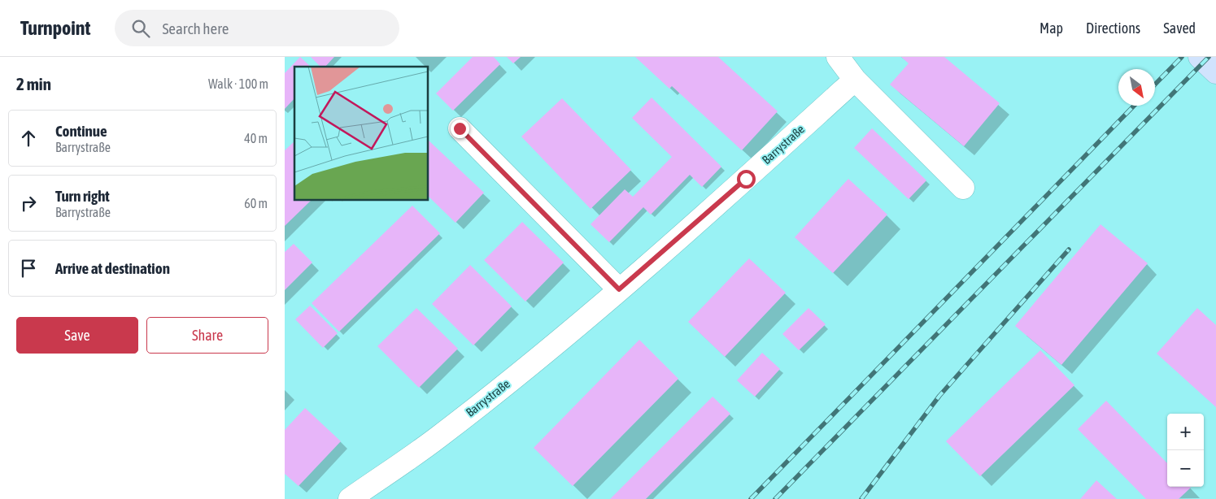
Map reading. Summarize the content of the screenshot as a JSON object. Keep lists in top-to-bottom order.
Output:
{
  "streets": {
    "street": ["Barrystraße"]
  },
  "north": "bottom right",
  "page": {
    "header": "Turnpoint",
    "search": "Search here",
    "nav": ["Map", "Directions", "Saved"],
    "heading": ["2 min", "Walk · 100 m"],
    "list": [
      ["Continue", "Barrystraße", "40 m"],
      ["Turn right", "Barrystraße", "60 m"],
      "Arrive at destination"
    ],
    "buttons": ["Save", "Share"],
    "map_buttons": ["+", "−"]
  }
}
